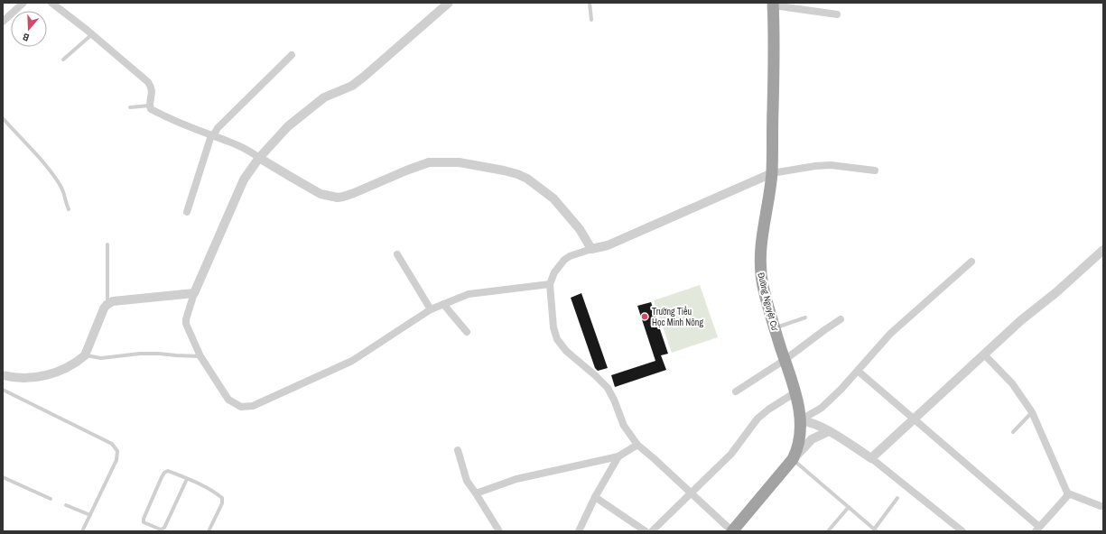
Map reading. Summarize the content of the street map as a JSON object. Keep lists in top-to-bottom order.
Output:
{
  "streets": {
    "highway": ["Đường Nguyệt Cư"]
  },
  "places": ["Trường Tiểu Học Minh Nông"],
  "north": "bottom"
}
